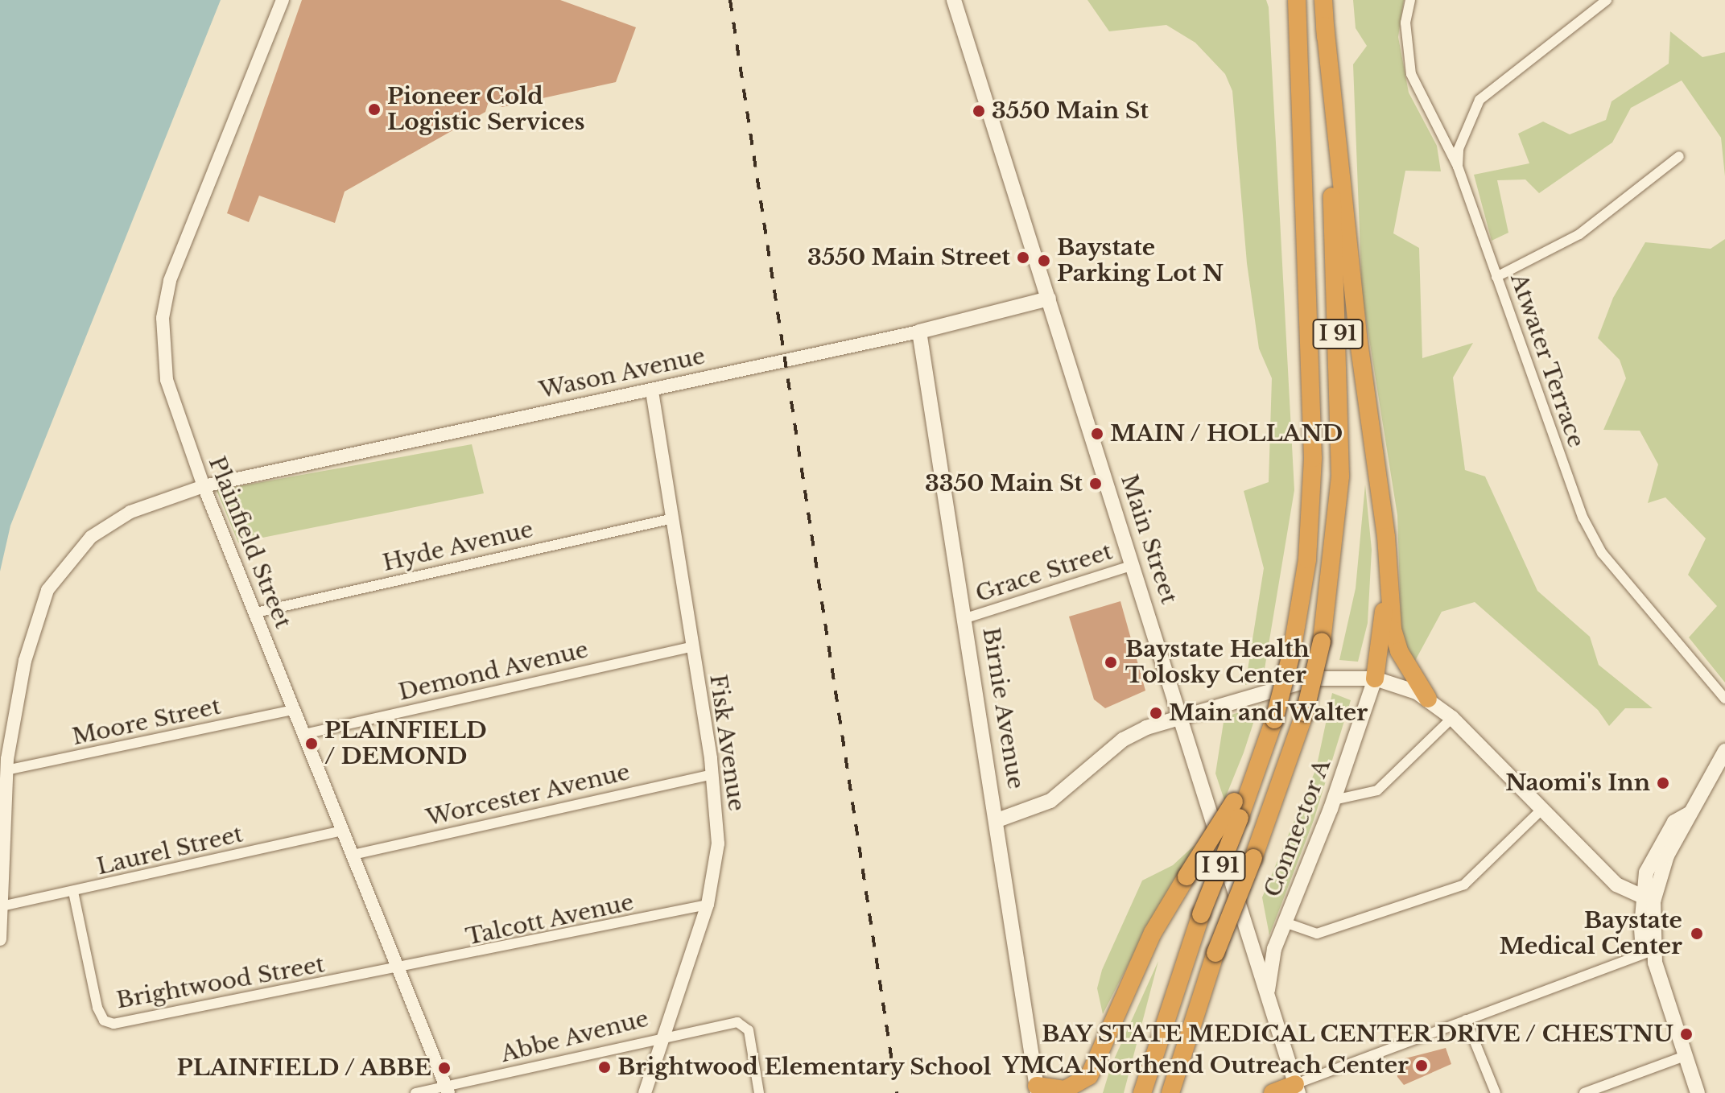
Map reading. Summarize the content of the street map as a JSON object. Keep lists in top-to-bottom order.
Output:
{
  "streets": {
    "highway": ["I 91"],
    "main road": [
      "Wason Avenue",
      "Main Street",
      "Birnie Avenue",
      "Connector A"
    ],
    "street": [
      "Atwater Terrace",
      "Plainfield Street",
      "Hyde Avenue",
      "Grace Street",
      "Demond Avenue",
      "Moore Street",
      "Fisk Avenue",
      "Worcester Avenue",
      "Laurel Street",
      "Talcott Avenue",
      "Brightwood Street",
      "Abbe Avenue"
    ]
  },
  "crossings": [
    ["Wason Avenue", "Main Street"],
    ["Wason Avenue", "Plainfield Street"],
    ["Wason Avenue", "Birnie Avenue"],
    ["Wason Avenue", "Moore Street"],
    ["Wason Avenue", "Fisk Avenue"],
    ["Wason Avenue", "Laurel Street"],
    ["Main Street", "Grace Street"],
    ["Main Street", "Connector A"],
    ["Plainfield Street", "Hyde Avenue"],
    ["Plainfield Street", "Demond Avenue"],
    ["Plainfield Street", "Moore Street"],
    ["Plainfield Street", "Worcester Avenue"],
    ["Plainfield Street", "Laurel Street"],
    ["Plainfield Street", "Talcott Avenue"],
    ["Plainfield Street", "Brightwood Street"],
    ["Plainfield Street", "Abbe Avenue"],
    ["Hyde Avenue", "Fisk Avenue"],
    ["Grace Street", "Birnie Avenue"],
    ["Demond Avenue", "Fisk Avenue"],
    ["Fisk Avenue", "Worcester Avenue"],
    ["Fisk Avenue", "Talcott Avenue"],
    ["Fisk Avenue", "Abbe Avenue"],
    ["Laurel Street", "Brightwood Street"],
    ["Talcott Avenue", "Brightwood Street"]
  ],
  "places": [
    "Pioneer Cold Logistic Services",
    "3550 Main St",
    "3550 Main Street",
    "Baystate Parking Lot N",
    "MAIN / HOLLAND",
    "3350 Main St",
    "Baystate Health Tolosky Center",
    "Main and Walter",
    "PLAINFIELD / DEMOND",
    "Naomi's Inn",
    "Baystate Medical Center",
    "BAY STATE MEDICAL CENTER DRIVE / CHESTNU",
    "YMCA Northend Outreach Center",
    "Brightwood Elementary School",
    "PLAINFIELD / ABBE"
  ]
}
